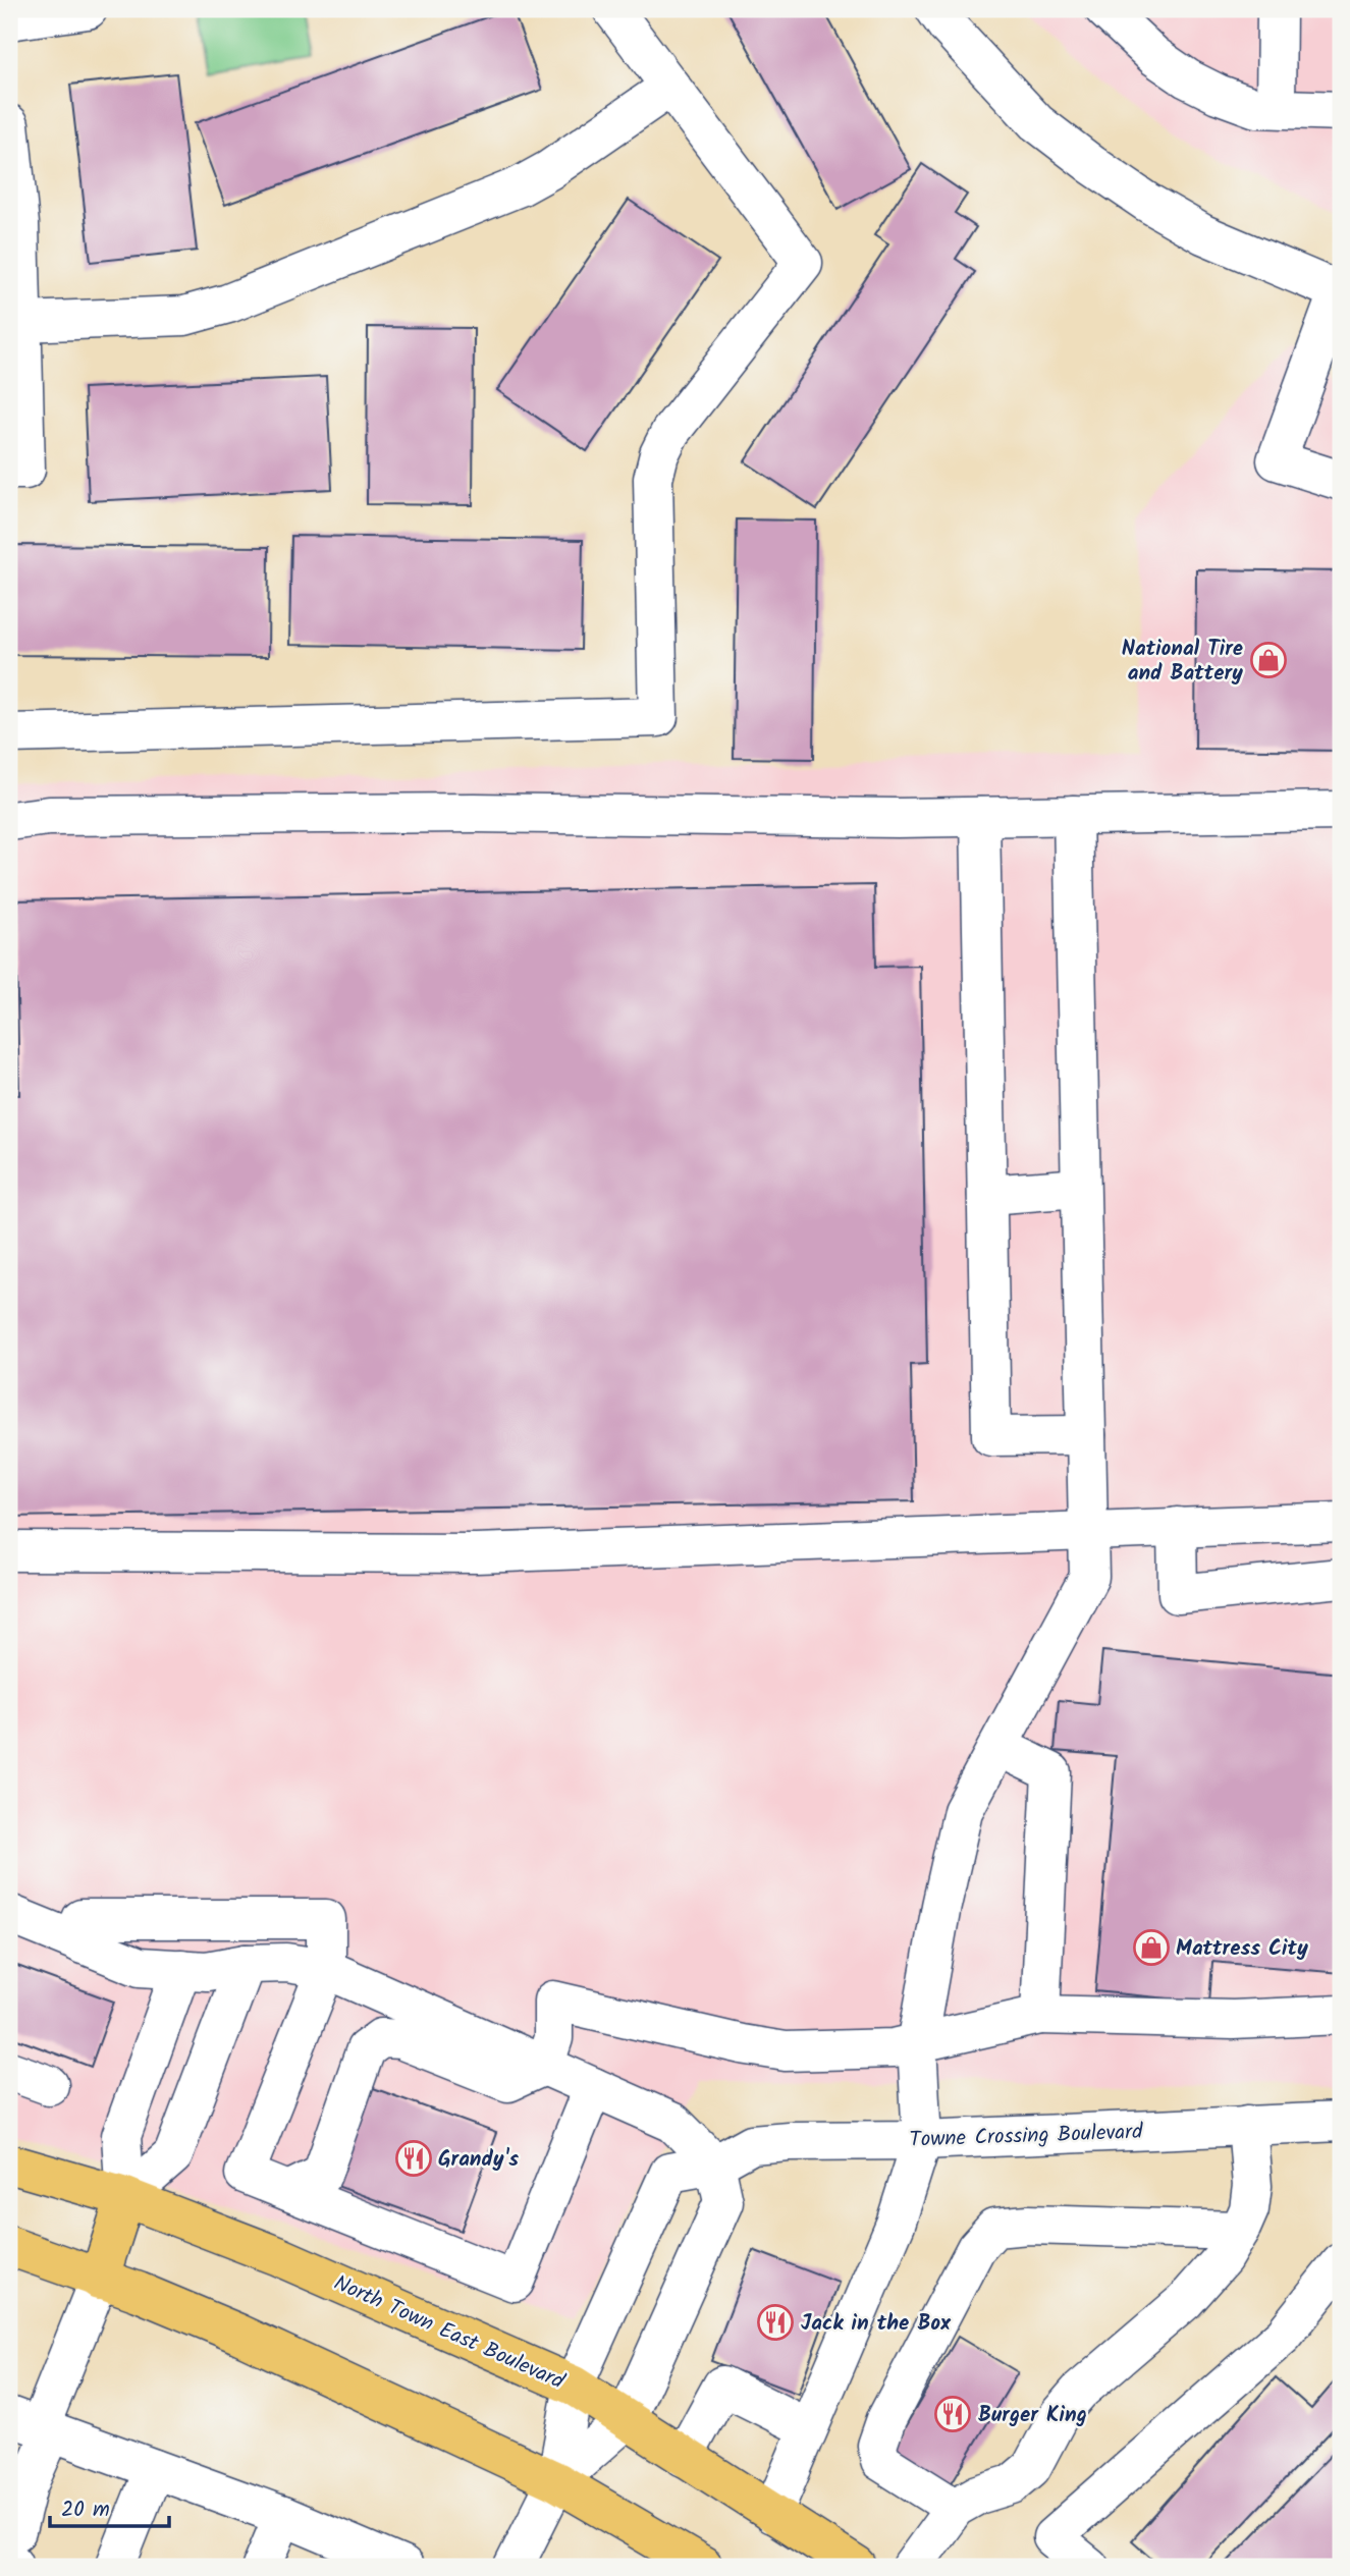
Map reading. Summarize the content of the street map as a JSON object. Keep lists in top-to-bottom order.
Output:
{
  "streets": {
    "main road": ["North Town East Boulevard"],
    "street": ["Towne Crossing Boulevard"]
  },
  "crossings": [
    ["Towne Crossing Boulevard", "North Town East Boulevard"]
  ],
  "places": {
    "shop": ["National Tire and Battery", "Mattress City"],
    "restaurant": ["Grandy's", "Jack in the Box", "Burger King"]
  },
  "scale_bar": "20 m"
}
